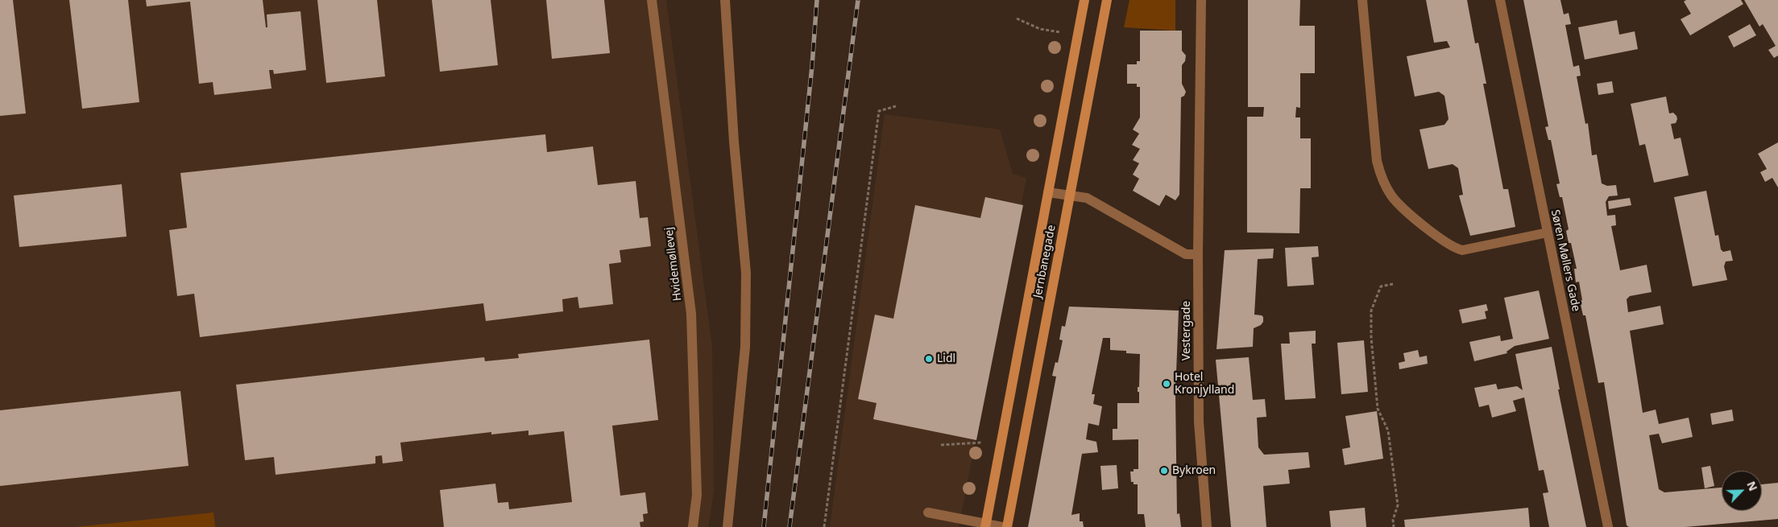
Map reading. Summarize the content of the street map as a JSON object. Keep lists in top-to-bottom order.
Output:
{
  "streets": {
    "main road": ["Jernbanegade"],
    "street": ["Søren Møllers Gade", "Hvidemøllevej", "Vestergade"]
  },
  "places": ["Lidl", "Hotel Kronjylland", "Bykroen"],
  "north": "top right"
}
